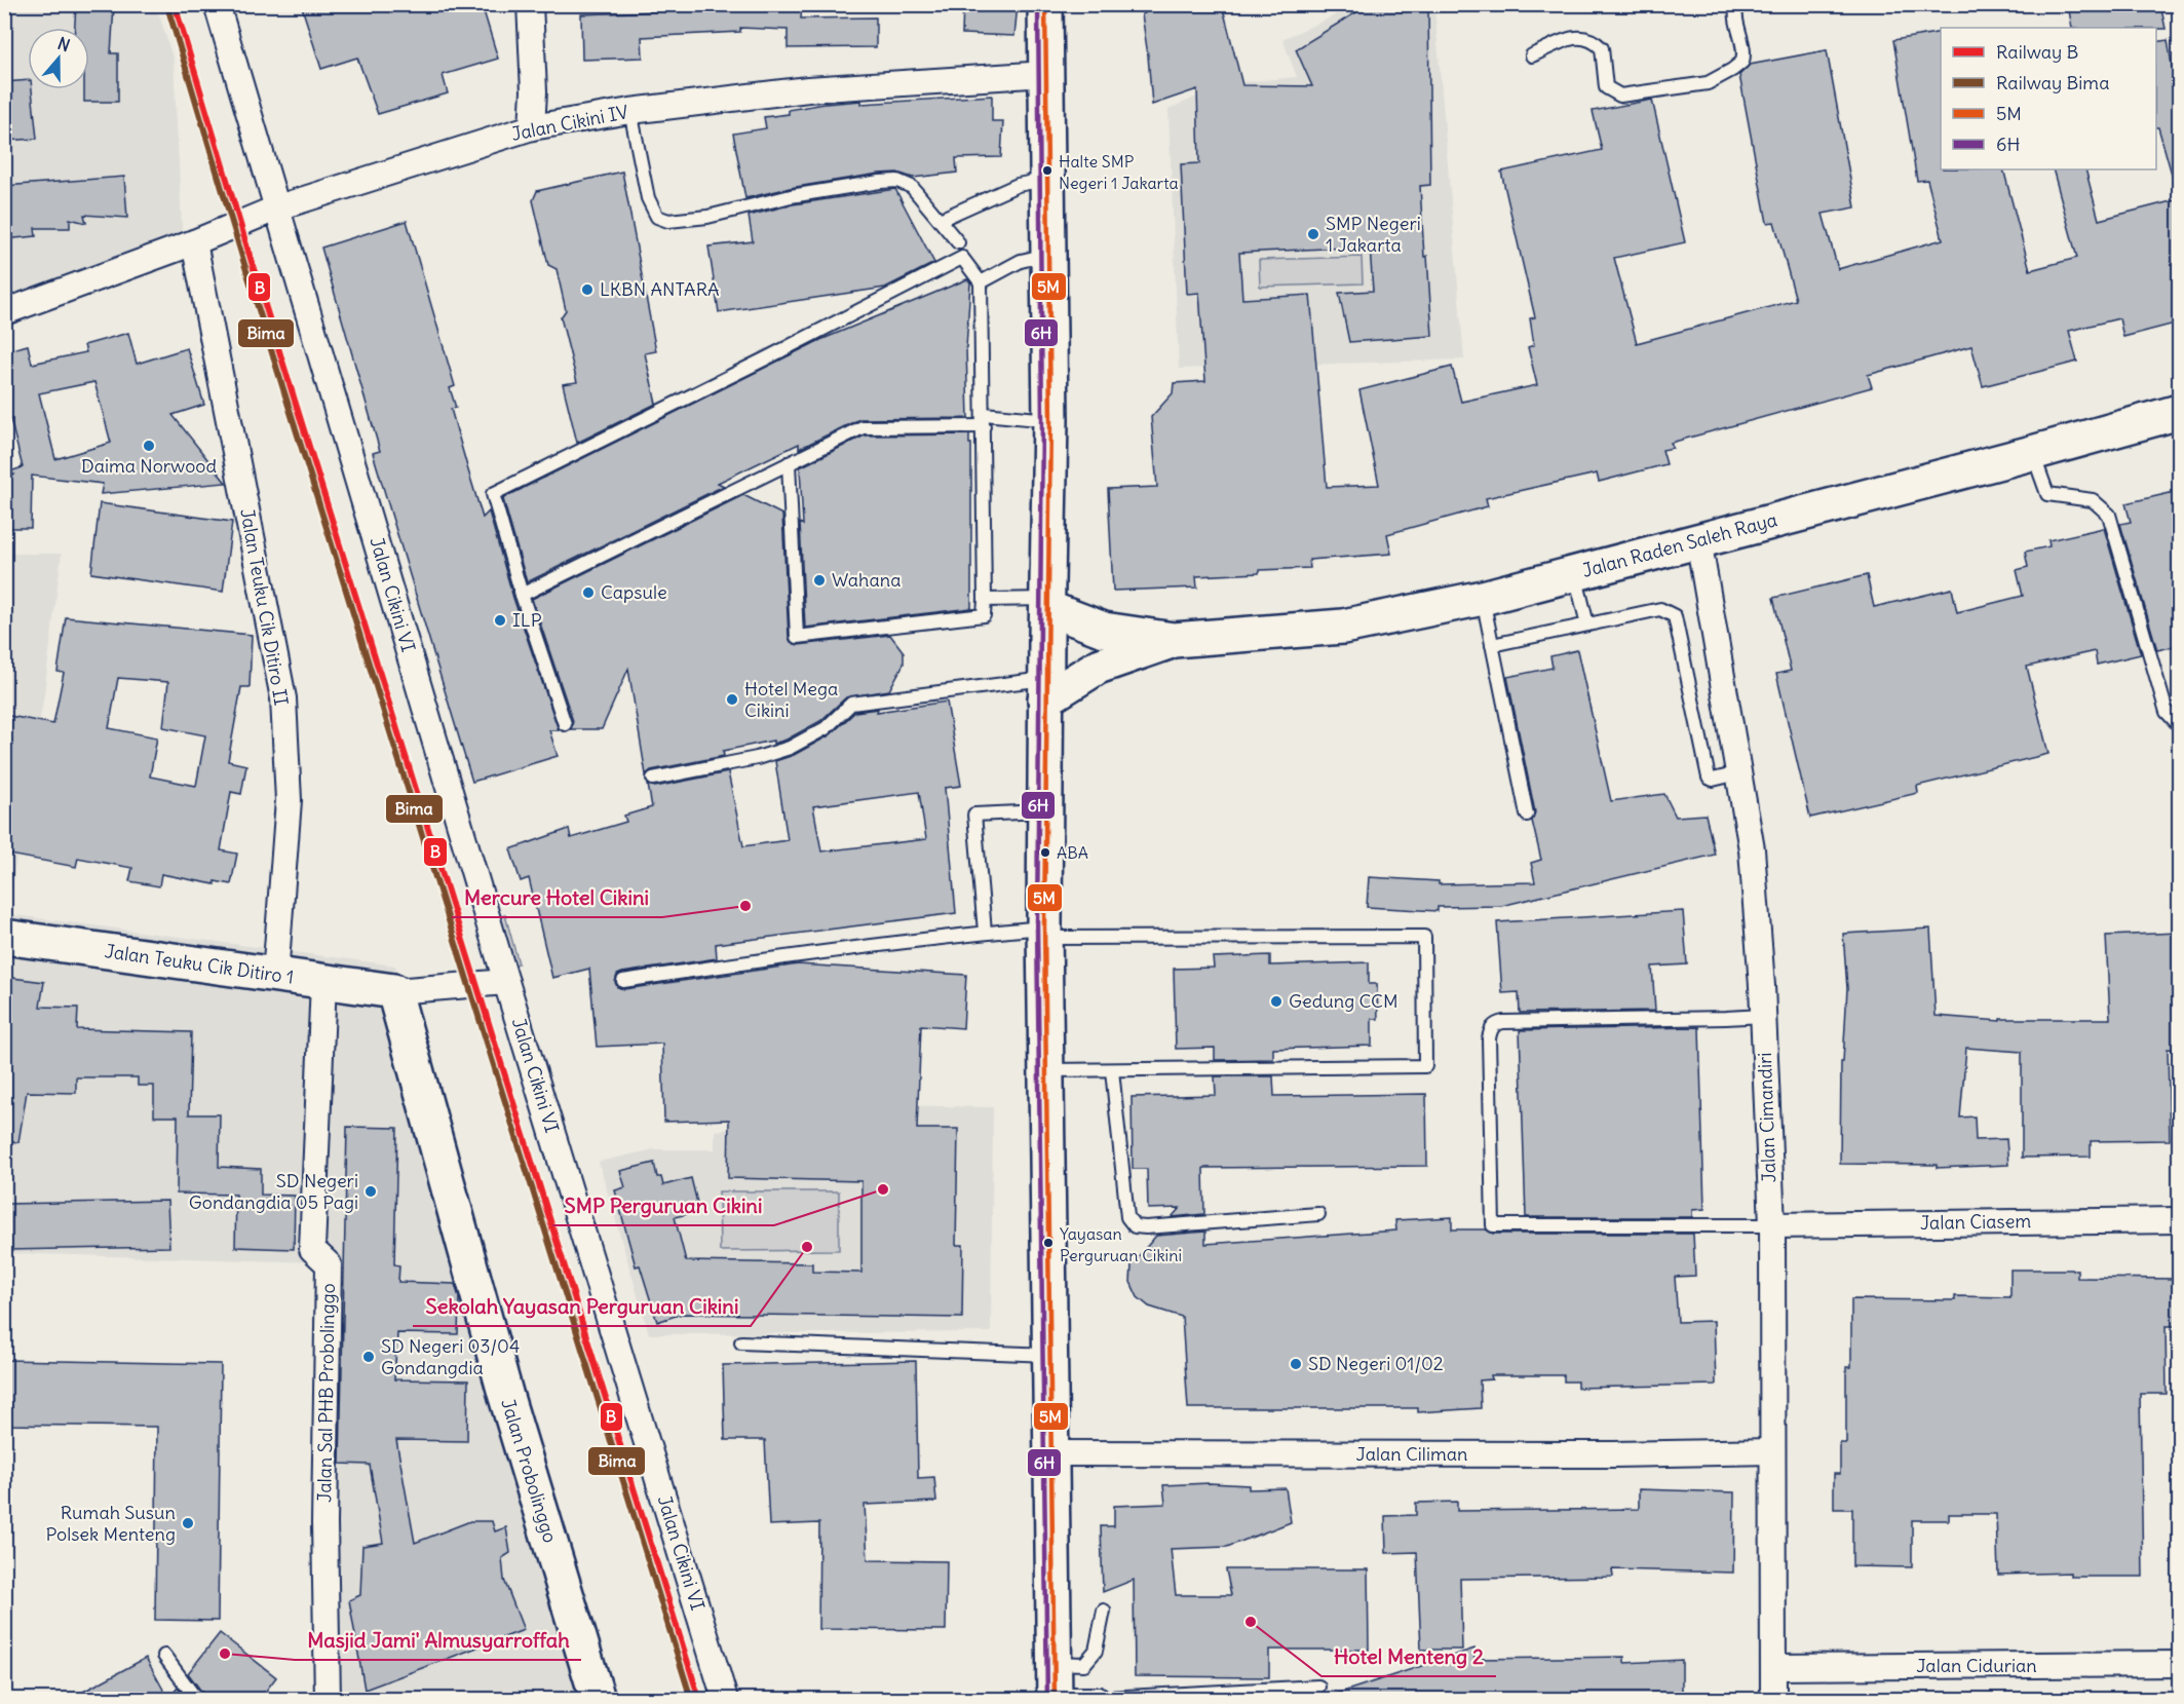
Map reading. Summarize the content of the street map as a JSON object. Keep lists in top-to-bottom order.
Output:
{
  "streets": {
    "main road": ["Jalan Raden Saleh Raya", "Jalan Teuku Cik Ditiro 1", "Jalan Probolinggo"],
    "street": [
      "Jalan Cikini IV",
      "Jalan Cikini VI",
      "Jalan Teuku Cik Ditiro II",
      "Jalan Cimandiri",
      "Jalan Ciasem",
      "Jalan Sal PHB Probolinggo",
      "Jalan Ciliman",
      "Jalan Cidurian"
    ]
  },
  "crossings": [
    ["Jalan Cikini IV", "Jalan Cikini VI"],
    ["Jalan Raden Saleh Raya", "Jalan Cimandiri"],
    ["Jalan Teuku Cik Ditiro II", "Jalan Teuku Cik Ditiro 1"],
    ["Jalan Teuku Cik Ditiro 1", "Jalan Sal PHB Probolinggo"],
    ["Jalan Teuku Cik Ditiro 1", "Jalan Probolinggo"],
    ["Jalan Cimandiri", "Jalan Ciasem"],
    ["Jalan Cimandiri", "Jalan Ciliman"],
    ["Jalan Cimandiri", "Jalan Cidurian"]
  ],
  "places": [
    "Halte SMP Negeri 1 Jakarta",
    "SMP Negeri 1 Jakarta",
    "LKBN ANTARA",
    "Daima Norwood",
    "Wahana",
    "Capsule",
    "ILP",
    "Hotel Mega Cikini",
    "ABA",
    "Mercure Hotel Cikini",
    "Gedung CCM",
    "SMP Perguruan Cikini",
    "SD Negeri Gondangdia 05 Pagi",
    "Yayasan Perguruan Cikini",
    "Sekolah Yayasan Perguruan Cikini",
    "SD Negeri 03/04 Gondangdia",
    "SD Negeri 01/02",
    "Rumah Susun Polsek Menteng",
    "Hotel Menteng 2",
    "Masjid Jami' Almusyarroffah"
  ],
  "lines": [
    "rail line B",
    "transit line 5M",
    "transit line 6H",
    "rail line Bima"
  ],
  "legend": [
    "Railway B",
    "Railway Bima",
    "5M",
    "6H"
  ],
  "north": "top"
}
